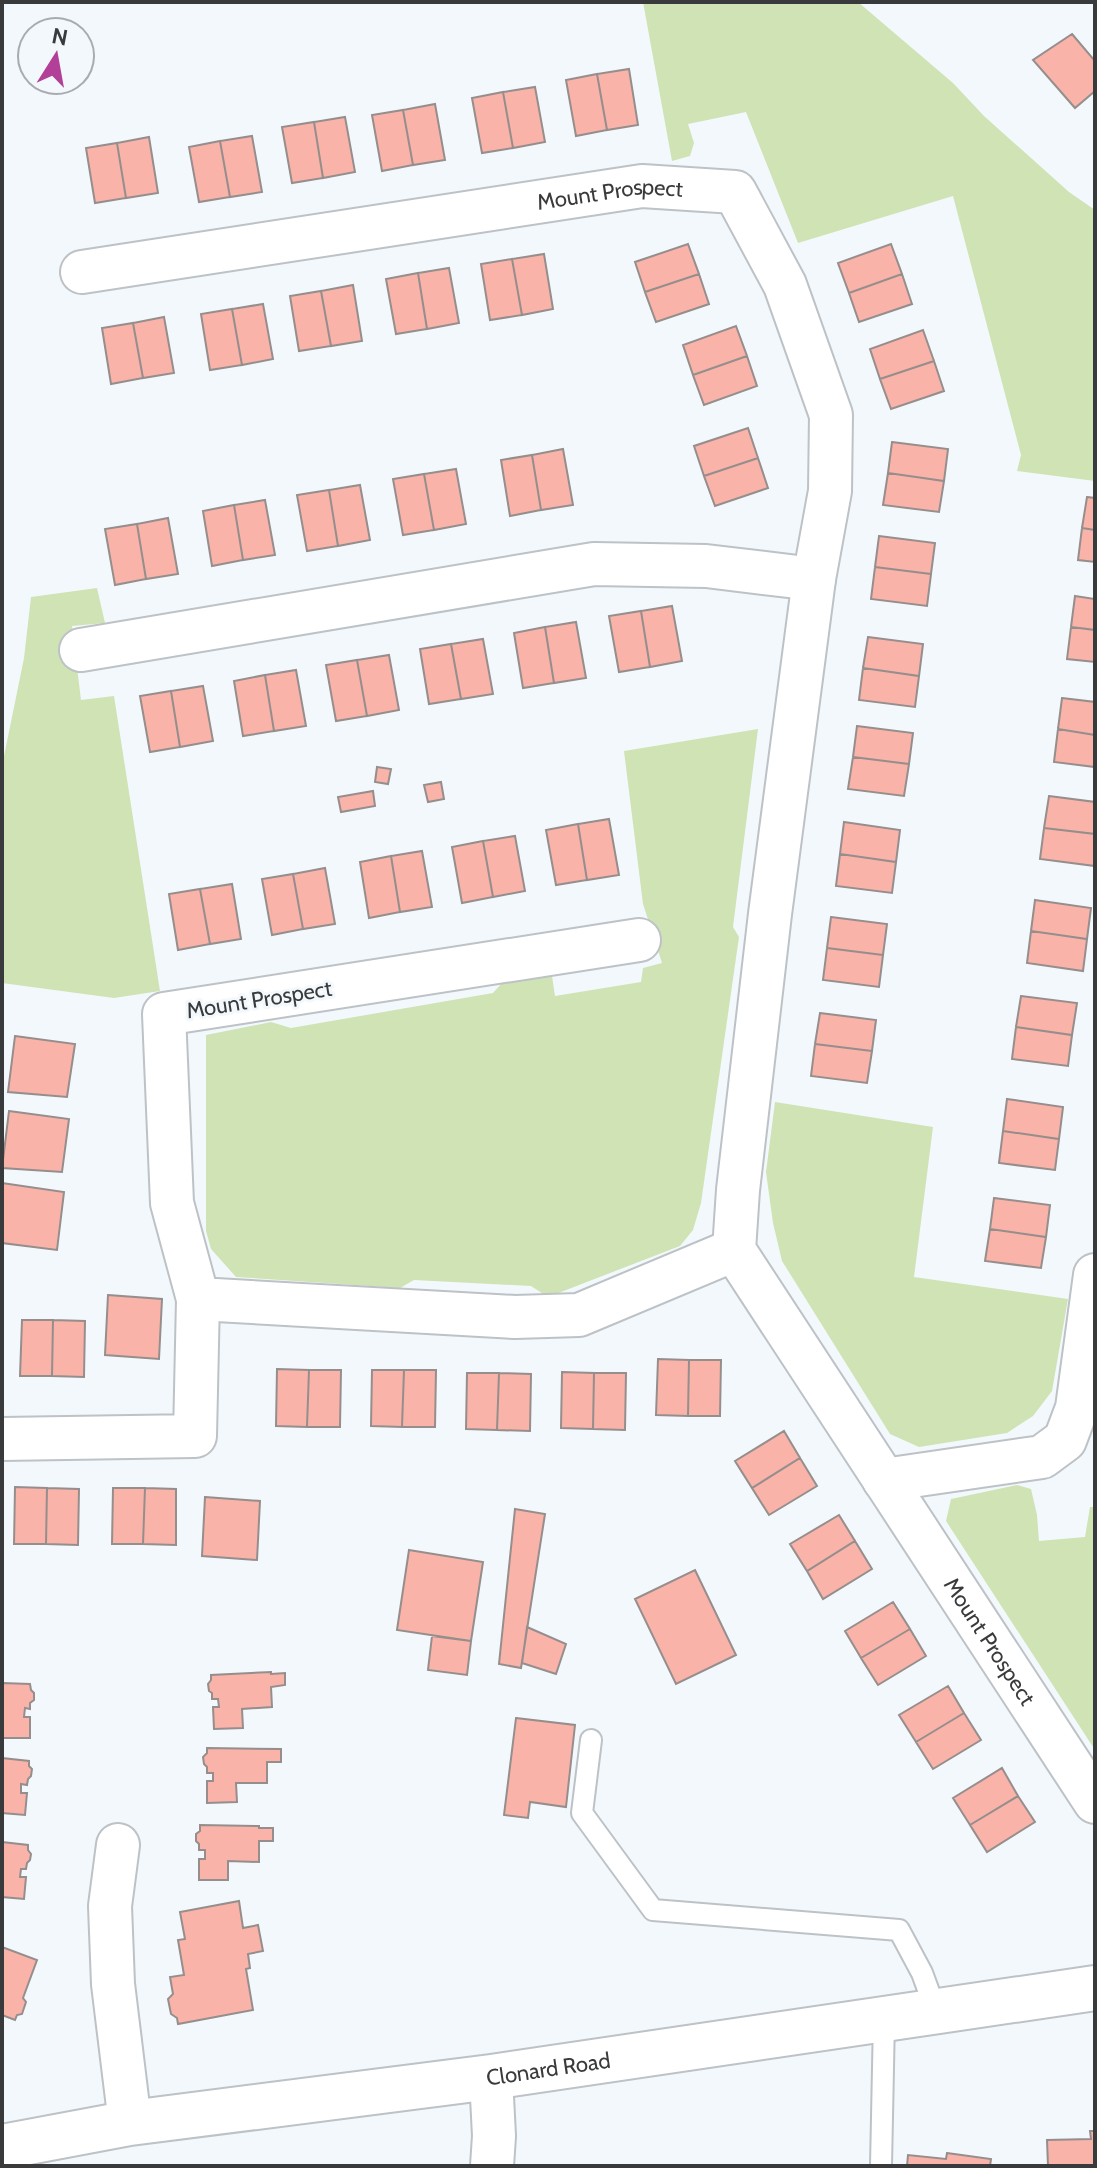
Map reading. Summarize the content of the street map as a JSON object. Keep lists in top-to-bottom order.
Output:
{
  "streets": {
    "street": ["Mount Prospect", "Clonard Road"]
  },
  "north": "top"
}
